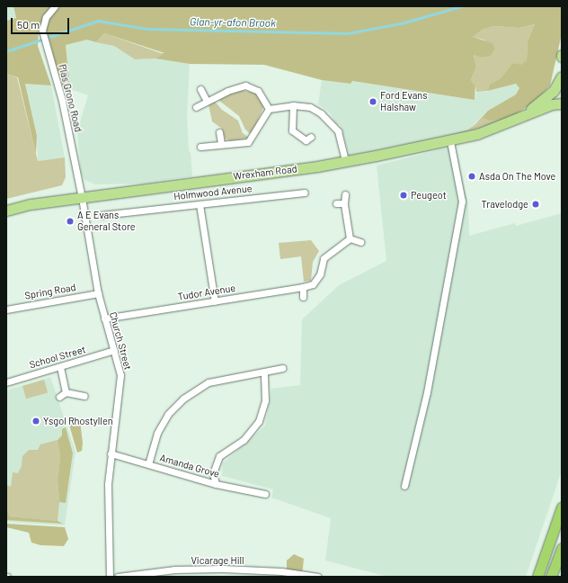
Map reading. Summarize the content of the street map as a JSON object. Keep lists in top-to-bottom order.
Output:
{
  "streets": {
    "main road": ["Wrexham Road"],
    "street": [
      "Plas Grono Road",
      "Holmwood Avenue",
      "Spring Road",
      "Tudor Avenue",
      "Church Street",
      "School Street",
      "Amanda Grove",
      "Vicarage Hill"
    ]
  },
  "crossings": [
    ["Plas Grono Road", "Wrexham Road"],
    ["Plas Grono Road", "Church Street"],
    ["Wrexham Road", "Church Street"],
    ["Spring Road", "Church Street"],
    ["Tudor Avenue", "Church Street"],
    ["Church Street", "School Street"],
    ["Church Street", "Amanda Grove"]
  ],
  "water": ["Glan-yr-afon Brook"],
  "places": [
    "Ford Evans Halshaw",
    "Asda On The Move",
    "Peugeot",
    "Travelodge",
    "A E Evans General Store",
    "Ysgol Rhostyllen"
  ],
  "scale_bar": "50 m"
}
